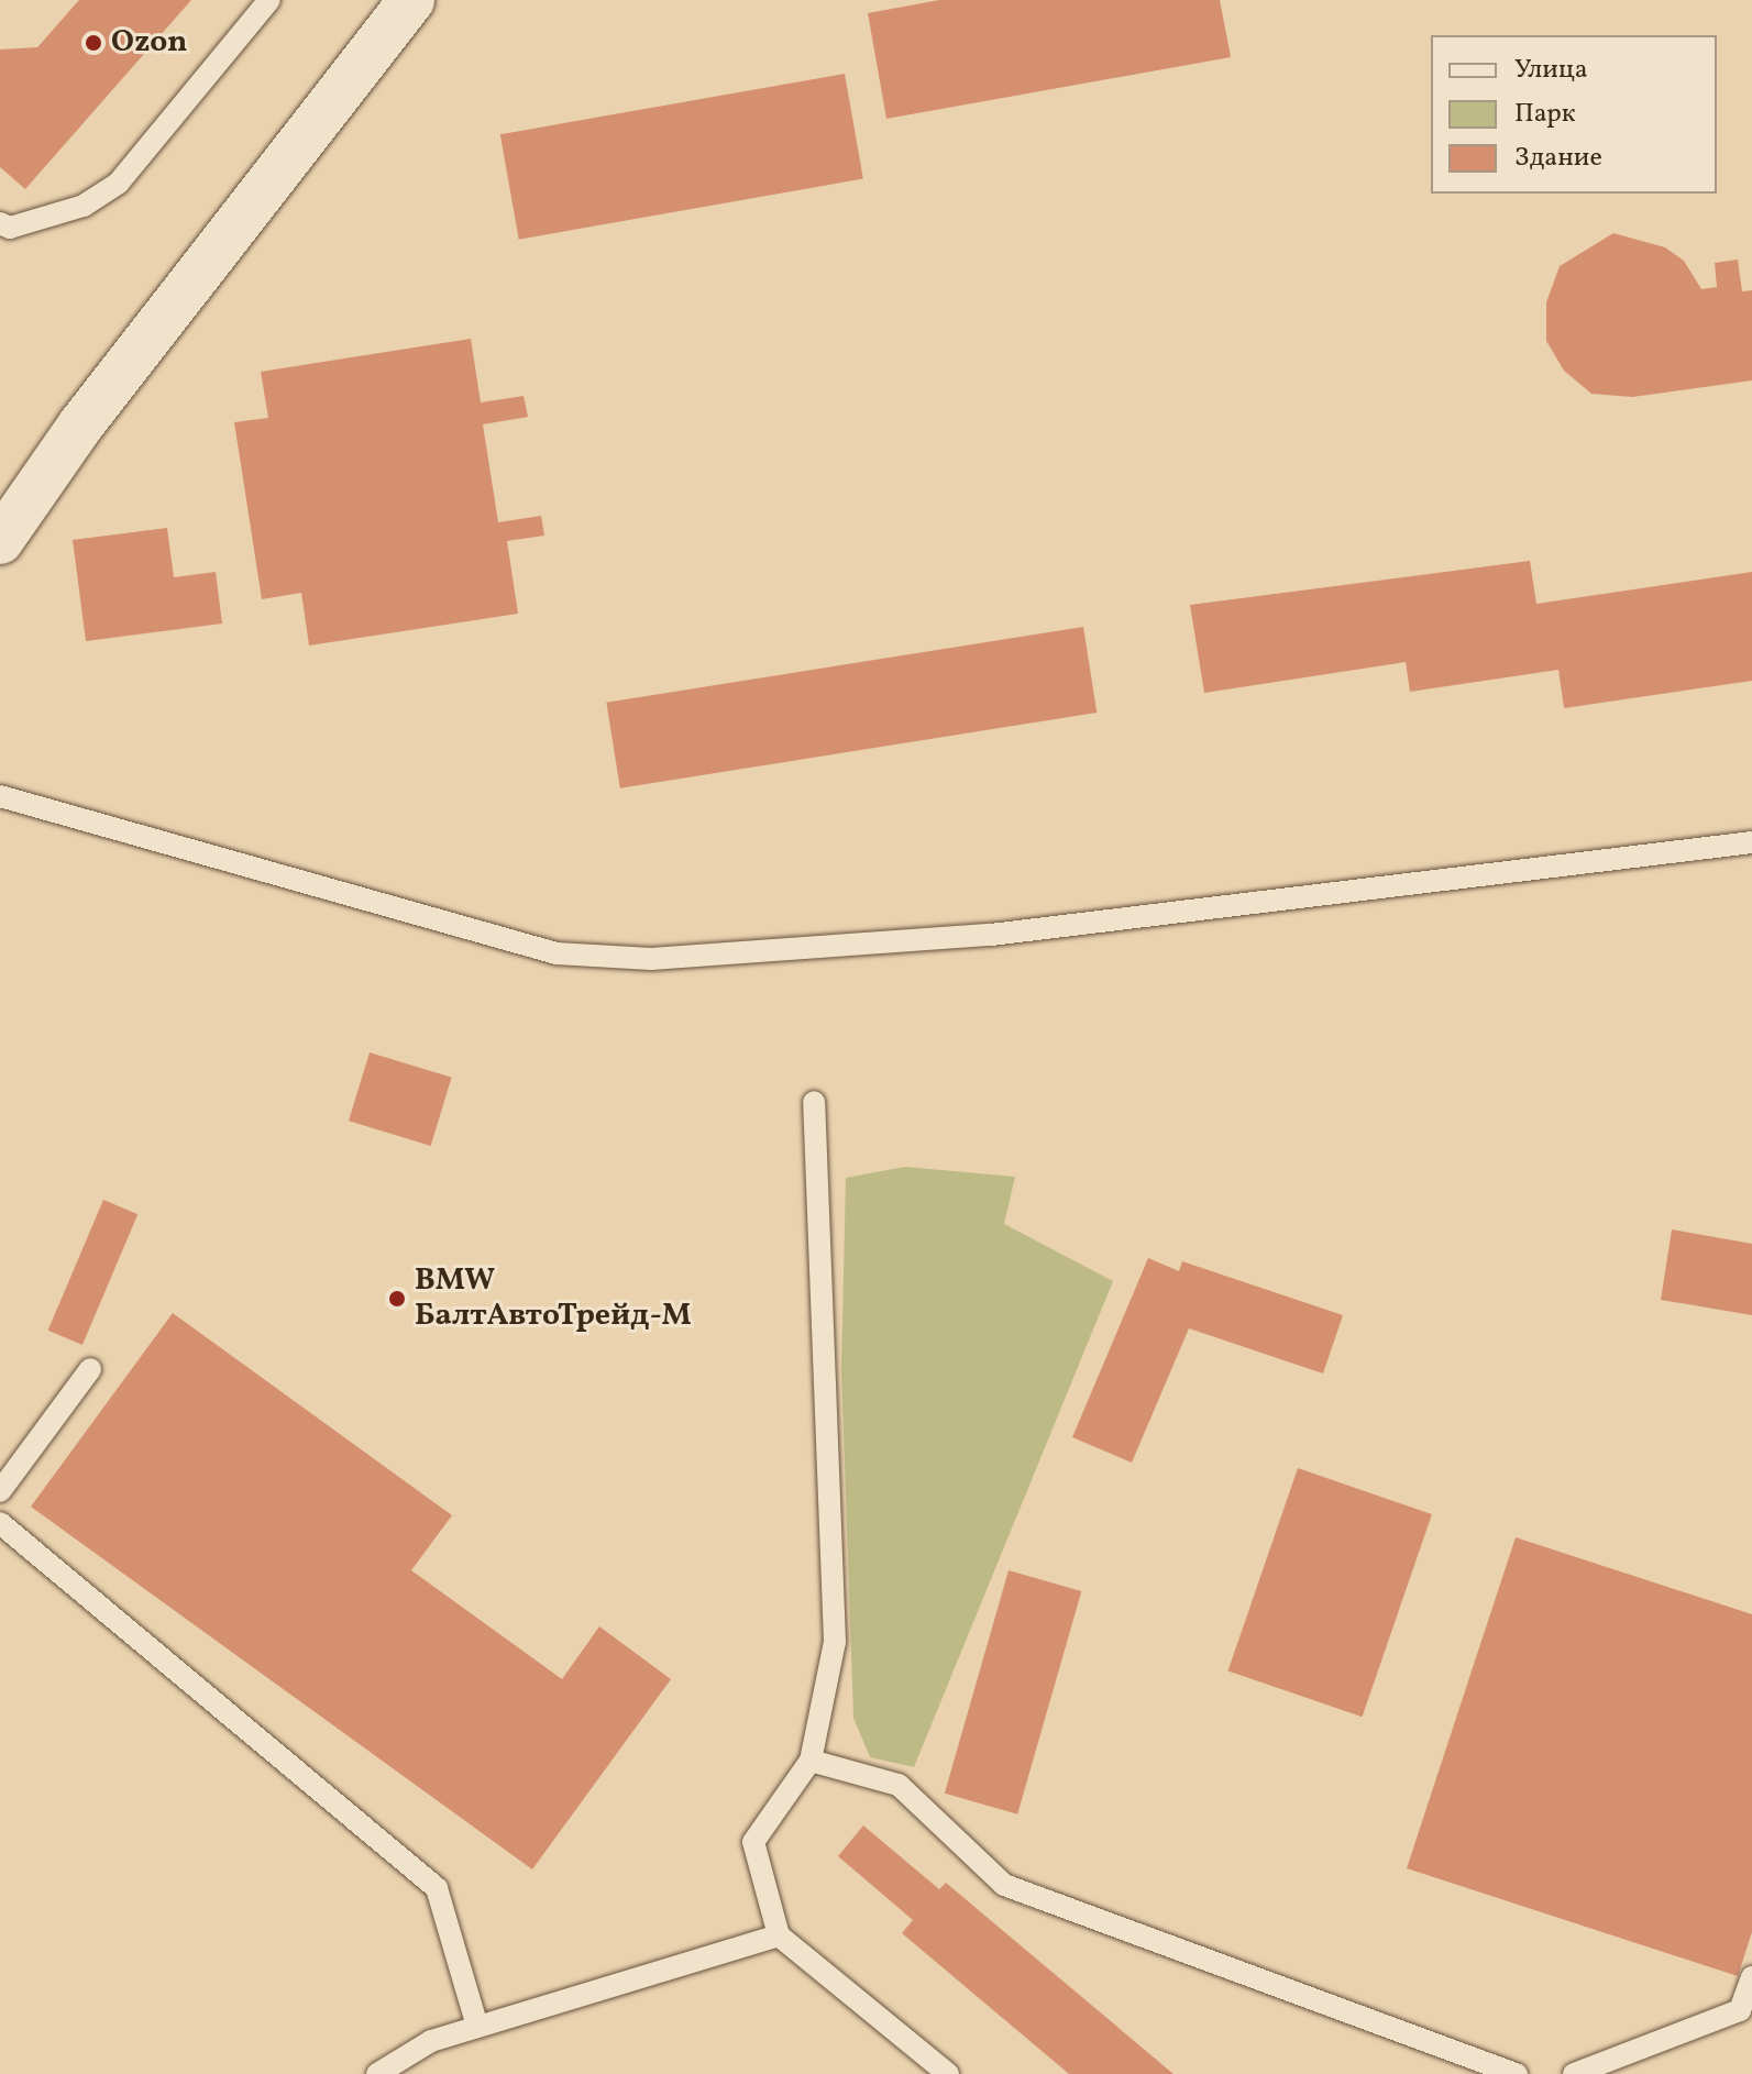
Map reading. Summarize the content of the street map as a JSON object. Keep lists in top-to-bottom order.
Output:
{
  "places": ["Ozon", "BMW БалтАвтоТрейд-М"],
  "legend": ["Улица", "Парк", "Здание"]
}
